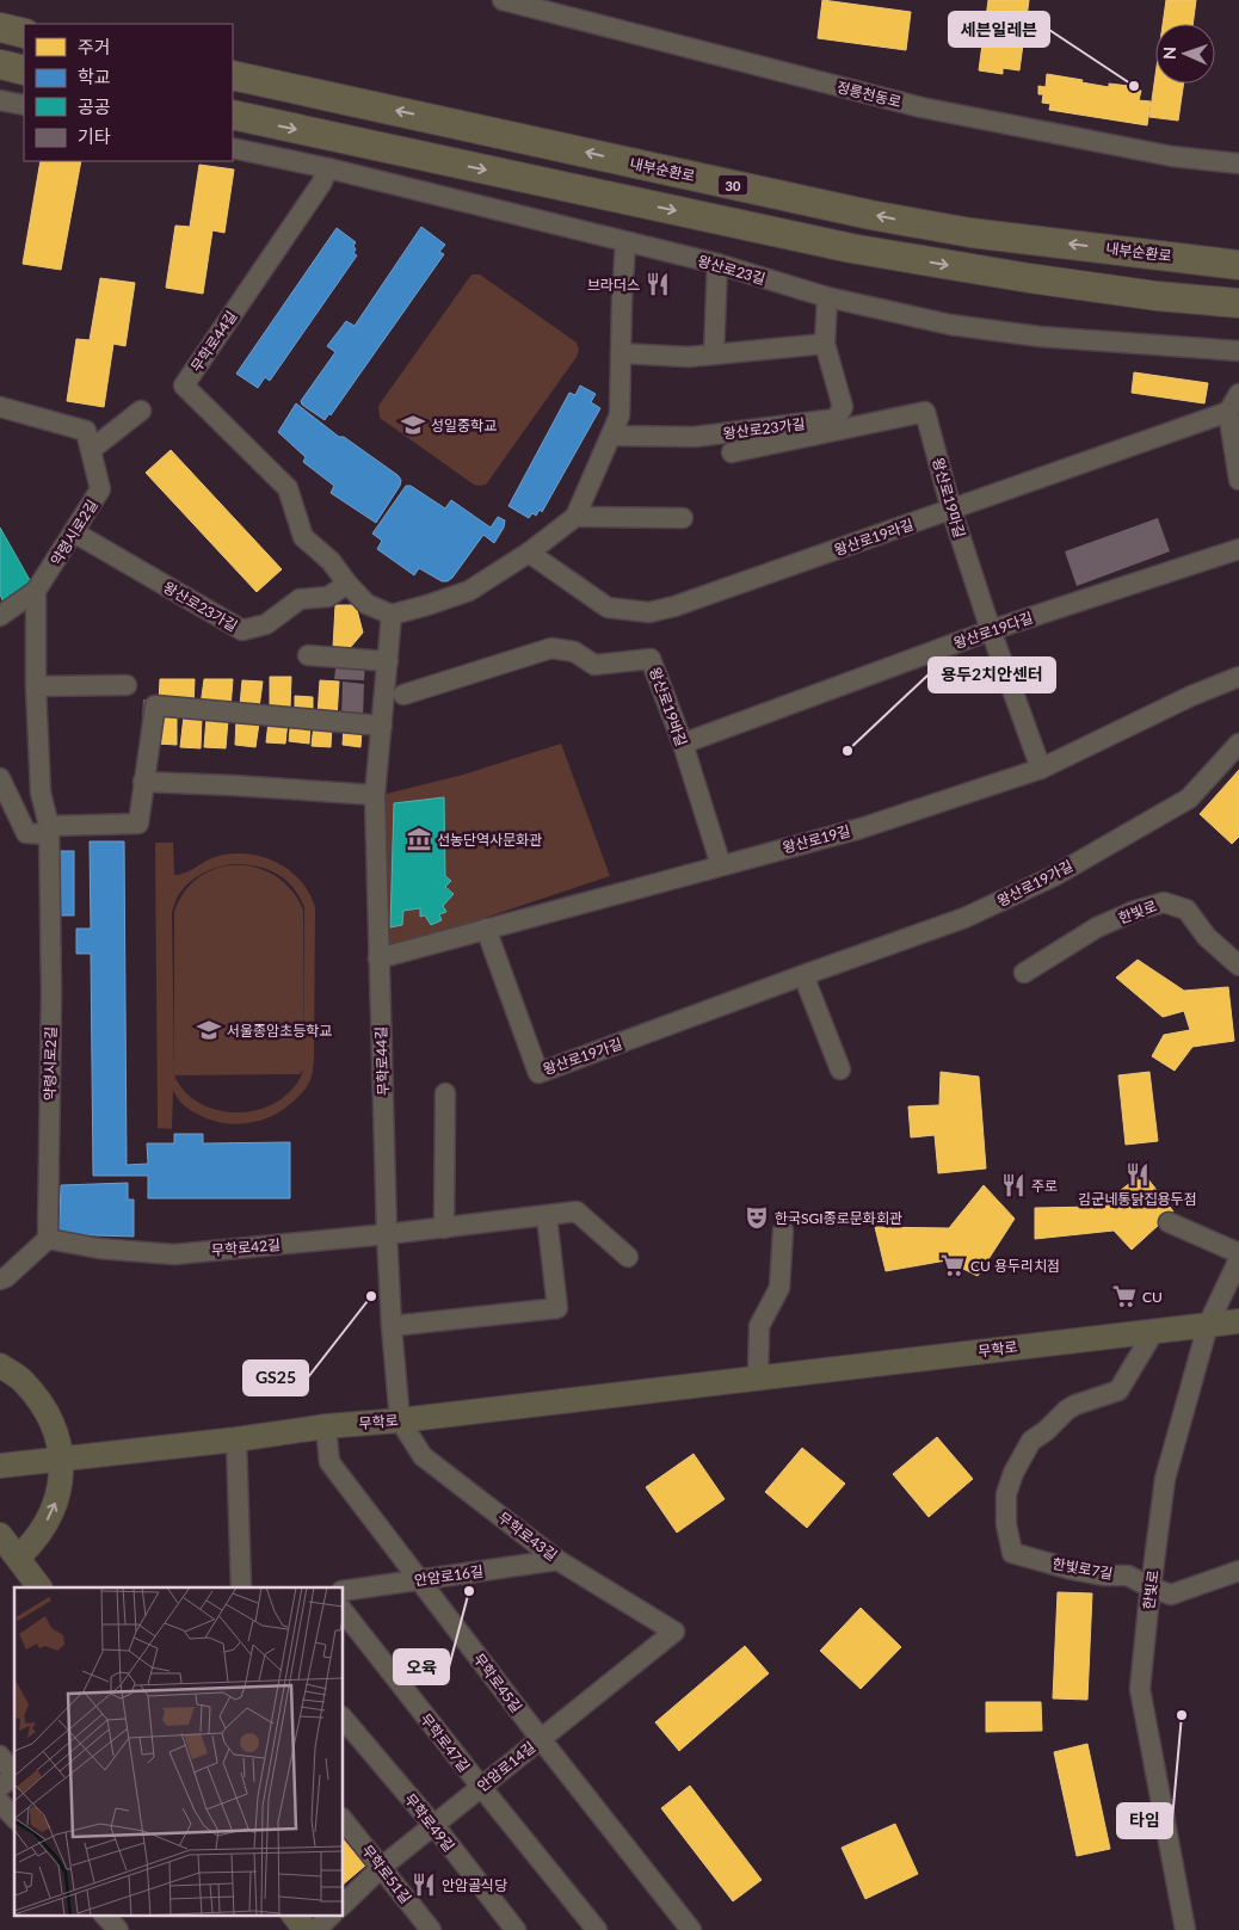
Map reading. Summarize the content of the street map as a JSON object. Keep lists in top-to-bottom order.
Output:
{
  "streets": {
    "highway": ["내부순환로", "30"],
    "main road": ["무학로"],
    "street": [
      "정릉천동로",
      "왕산로23길",
      "무학로44길",
      "왕산로23가길",
      "왕산로19마길",
      "약령시로2길",
      "왕산로19라길",
      "왕산로19다길",
      "왕산로19바길",
      "왕산로19길",
      "왕산로19가길",
      "한빛로",
      "무학로42길",
      "무학로43길",
      "한빛로7길",
      "안암로16길",
      "무학로45길",
      "무학로47길",
      "안암로14길",
      "무학로49길",
      "무학로51길"
    ]
  },
  "crossings": [
    ["왕산로23길", "무학로44길"],
    ["왕산로23길", "왕산로23가길"],
    ["무학로44길", "왕산로23가길"],
    ["무학로44길", "왕산로19길"],
    ["무학로44길", "무학로42길"],
    ["무학로44길", "무학로"],
    ["무학로44길", "무학로43길"],
    ["왕산로23가길", "약령시로2길"],
    ["왕산로19마길", "왕산로19라길"],
    ["왕산로19마길", "왕산로19다길"],
    ["왕산로19마길", "왕산로19길"],
    ["약령시로2길", "무학로42길"],
    ["왕산로19다길", "왕산로19바길"],
    ["왕산로19바길", "왕산로19길"],
    ["왕산로19길", "왕산로19가길"],
    ["한빛로", "무학로"],
    ["한빛로", "한빛로7길"],
    ["무학로", "무학로43길"],
    ["무학로", "한빛로7길"],
    ["무학로", "무학로45길"],
    ["무학로43길", "안암로16길"],
    ["무학로43길", "안암로14길"],
    ["안암로16길", "무학로45길"],
    ["무학로45길", "안암로14길"],
    ["무학로47길", "안암로14길"],
    ["안암로14길", "무학로49길"],
    ["안암로14길", "무학로51길"]
  ],
  "places": {
    "other": [
      "세븐일레븐",
      "용두2치안센터",
      "GS25",
      "오육",
      "타임"
    ],
    "restaurant": [
      "브라더스",
      "김군네통닭집용두점",
      "주로",
      "안암골식당"
    ],
    "school or university": ["성일중학교", "서울종암초등학교"],
    "museum": ["선농단역사문화관"],
    "theatre": ["한국SGI종로문화회관"],
    "supermarket": ["CU 용두리치점", "CU"]
  },
  "legend": [
    "주거",
    "학교",
    "공공",
    "기타"
  ],
  "north": "left"
}
